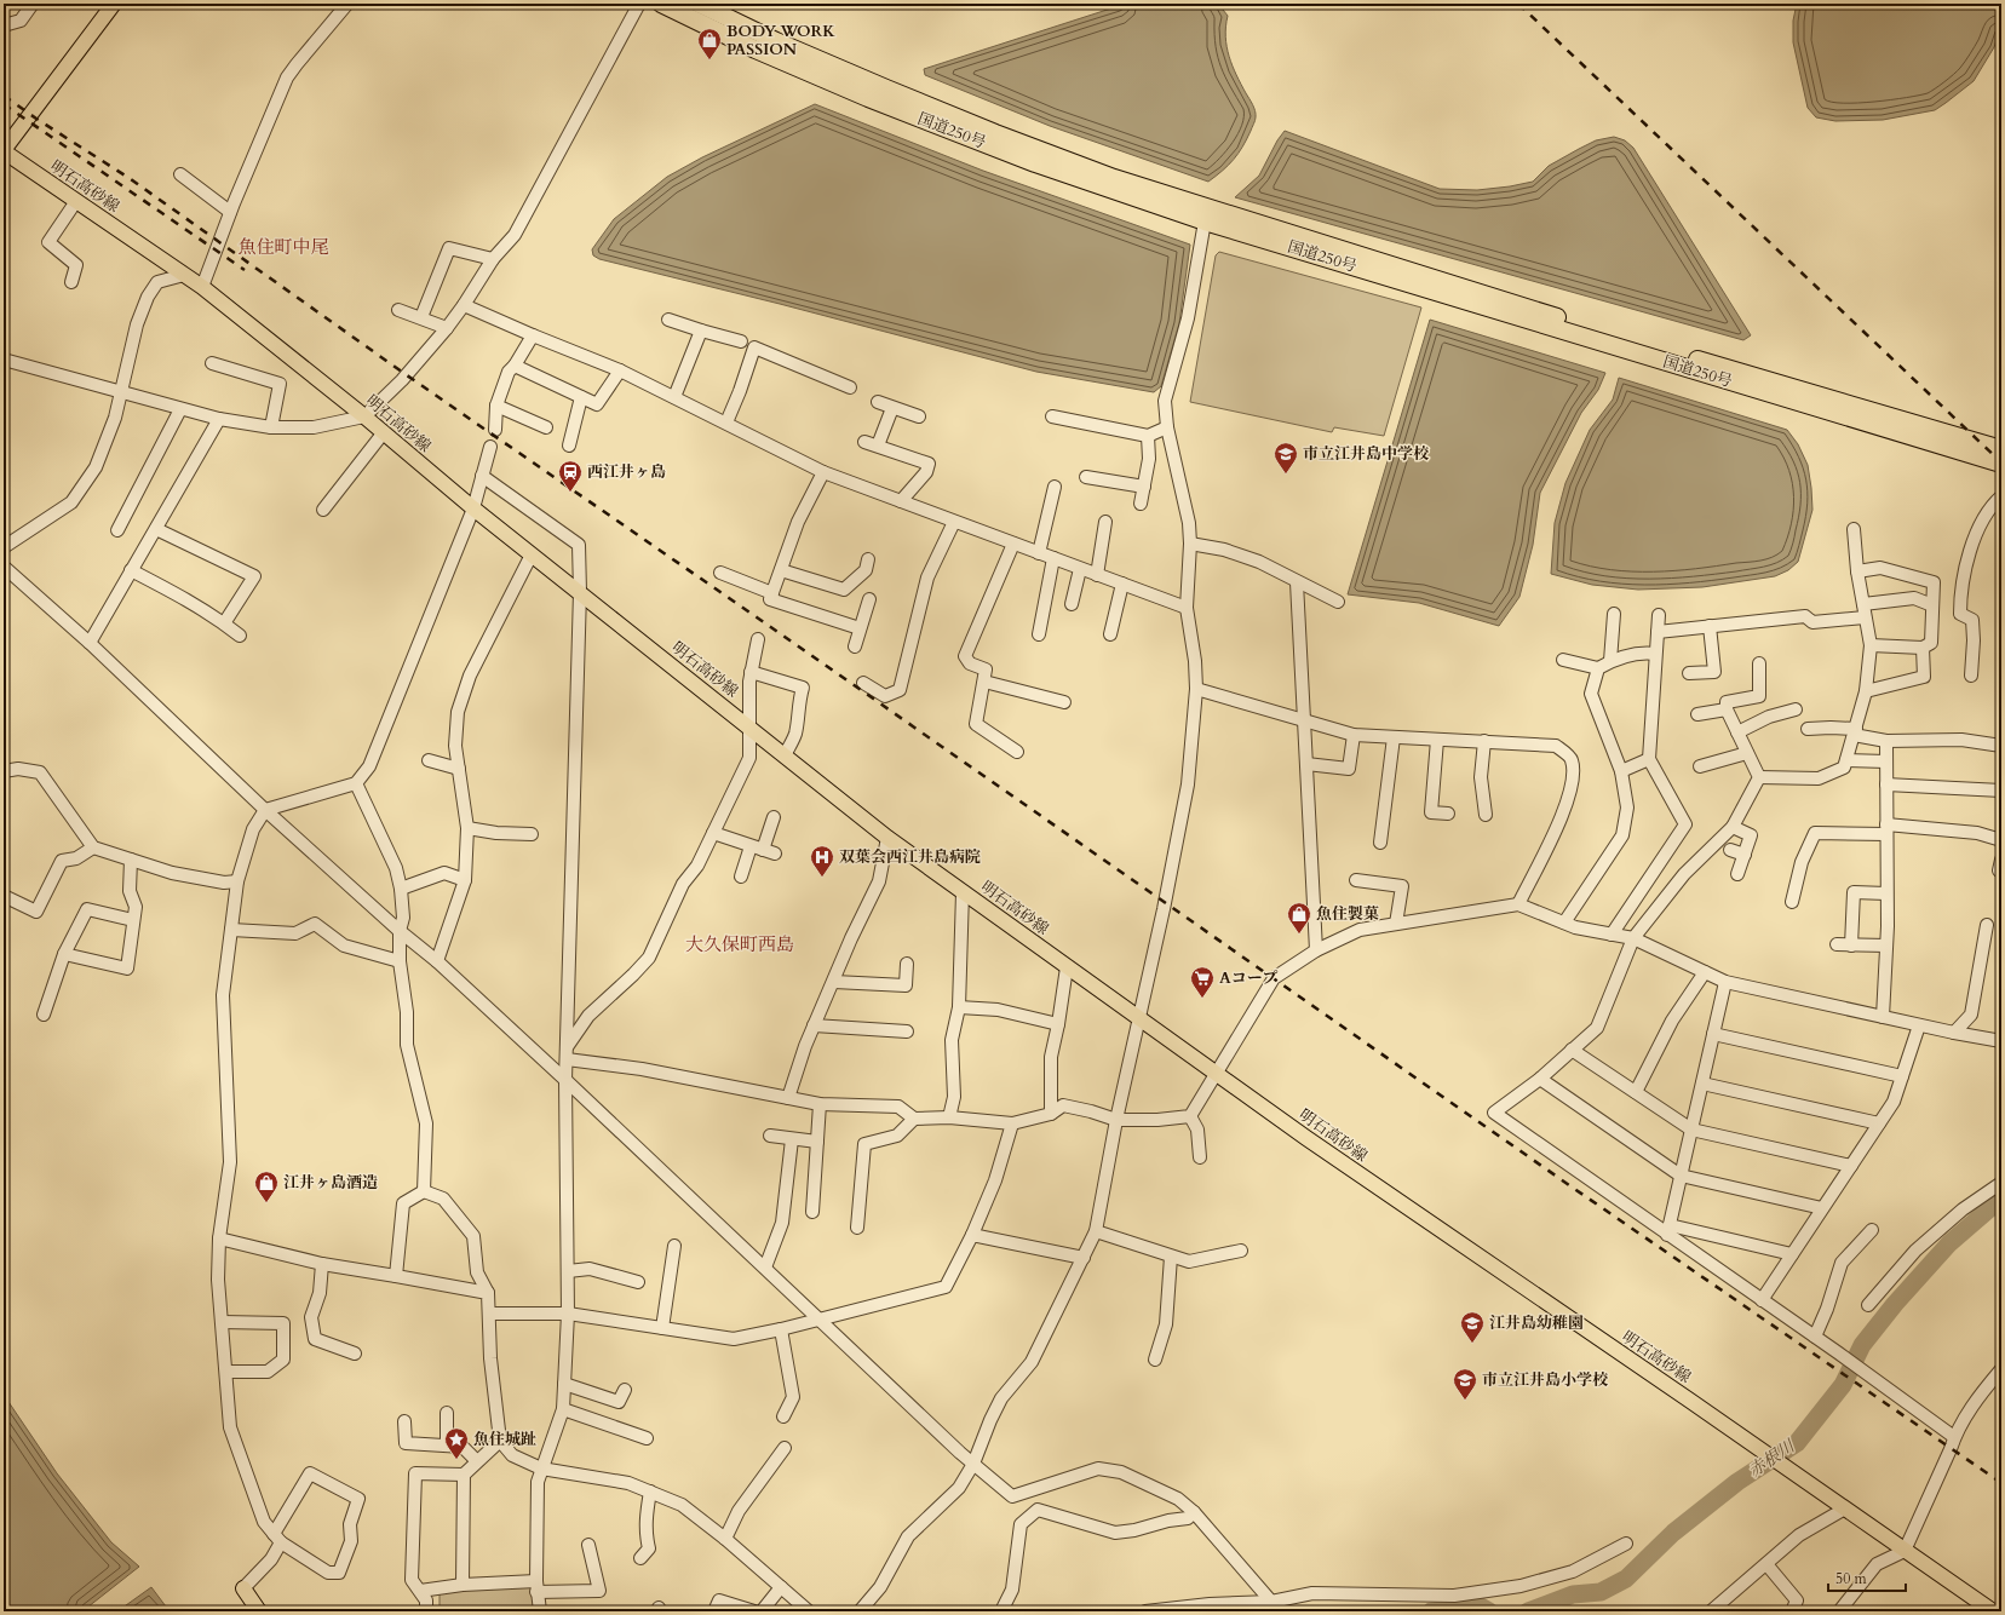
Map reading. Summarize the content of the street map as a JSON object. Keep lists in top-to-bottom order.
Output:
{
  "streets": {
    "highway": ["国道250号"],
    "main road": ["明石高砂線"]
  },
  "districts": ["魚住町中尾", "大久保町西島"],
  "water": ["赤根川"],
  "places": {
    "shop": ["BODY WORK PASSION", "魚住製菓", "江井ヶ島酒造"],
    "school or university": ["市立江井島中学校", "江井島幼稚園", "市立江井島小学校"],
    "station": ["西江井ヶ島"],
    "hospital": ["双葉会西江井島病院"],
    "supermarket": ["Aコープ"],
    "place": ["魚住城趾"]
  },
  "scale_bar": "50 m"
}
